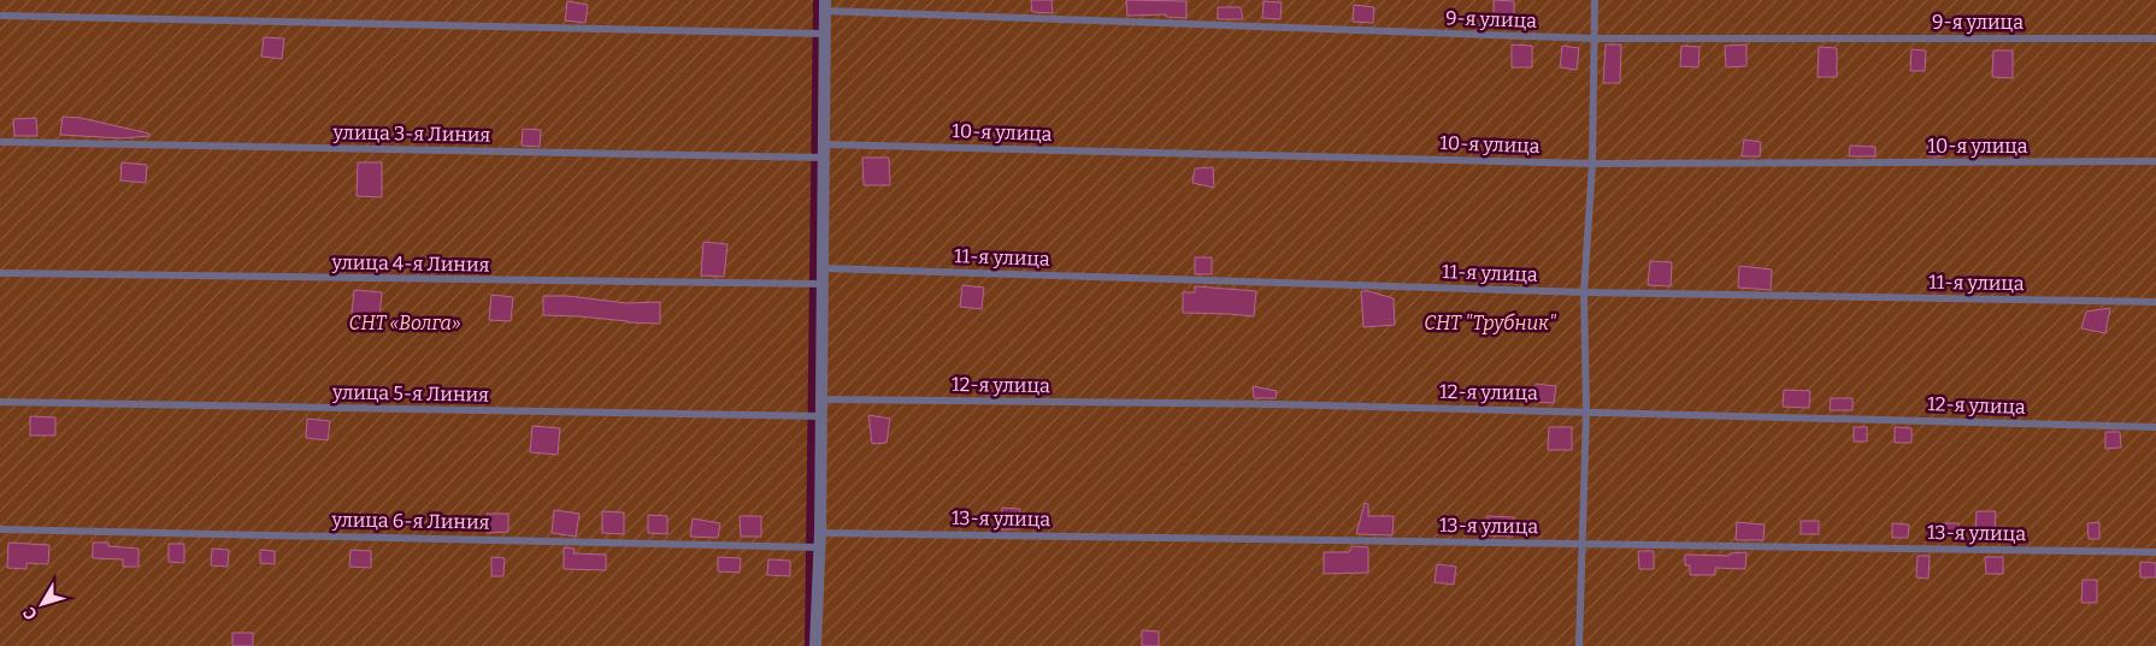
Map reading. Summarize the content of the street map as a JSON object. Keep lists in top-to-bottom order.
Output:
{
  "streets": {
    "lane": [
      "9-я улица",
      "10-я улица",
      "улица 3-я Линия",
      "11-я улица",
      "улица 4-я Линия",
      "12-я улица",
      "улица 5-я Линия",
      "13-я улица",
      "улица 6-я Линия"
    ]
  },
  "parks": ["СНТ «Волга»", "СНТ \"Трубник\""],
  "north": "bottom left"
}
